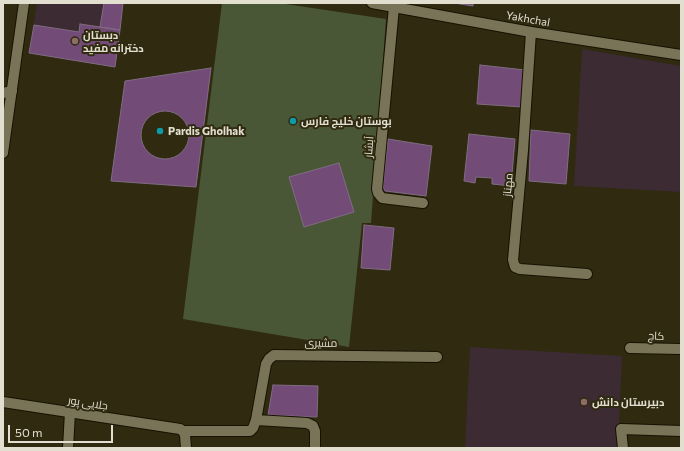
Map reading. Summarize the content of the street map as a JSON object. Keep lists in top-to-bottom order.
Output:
{
  "streets": {
    "street": [
      "Yakhchal",
      "آبشار",
      "مهناز",
      "کاج",
      "مشیری",
      "جلایی پور"
    ]
  },
  "crossings": [
    ["Yakhchal", "آبشار"],
    ["Yakhchal", "مهناز"]
  ],
  "places": [
    "دبستان دخترانه مفید",
    "بوستان خلیج فارس",
    "Pardis Gholhak",
    "دبیرستان دانش"
  ],
  "scale_bar": "50 m"
}
